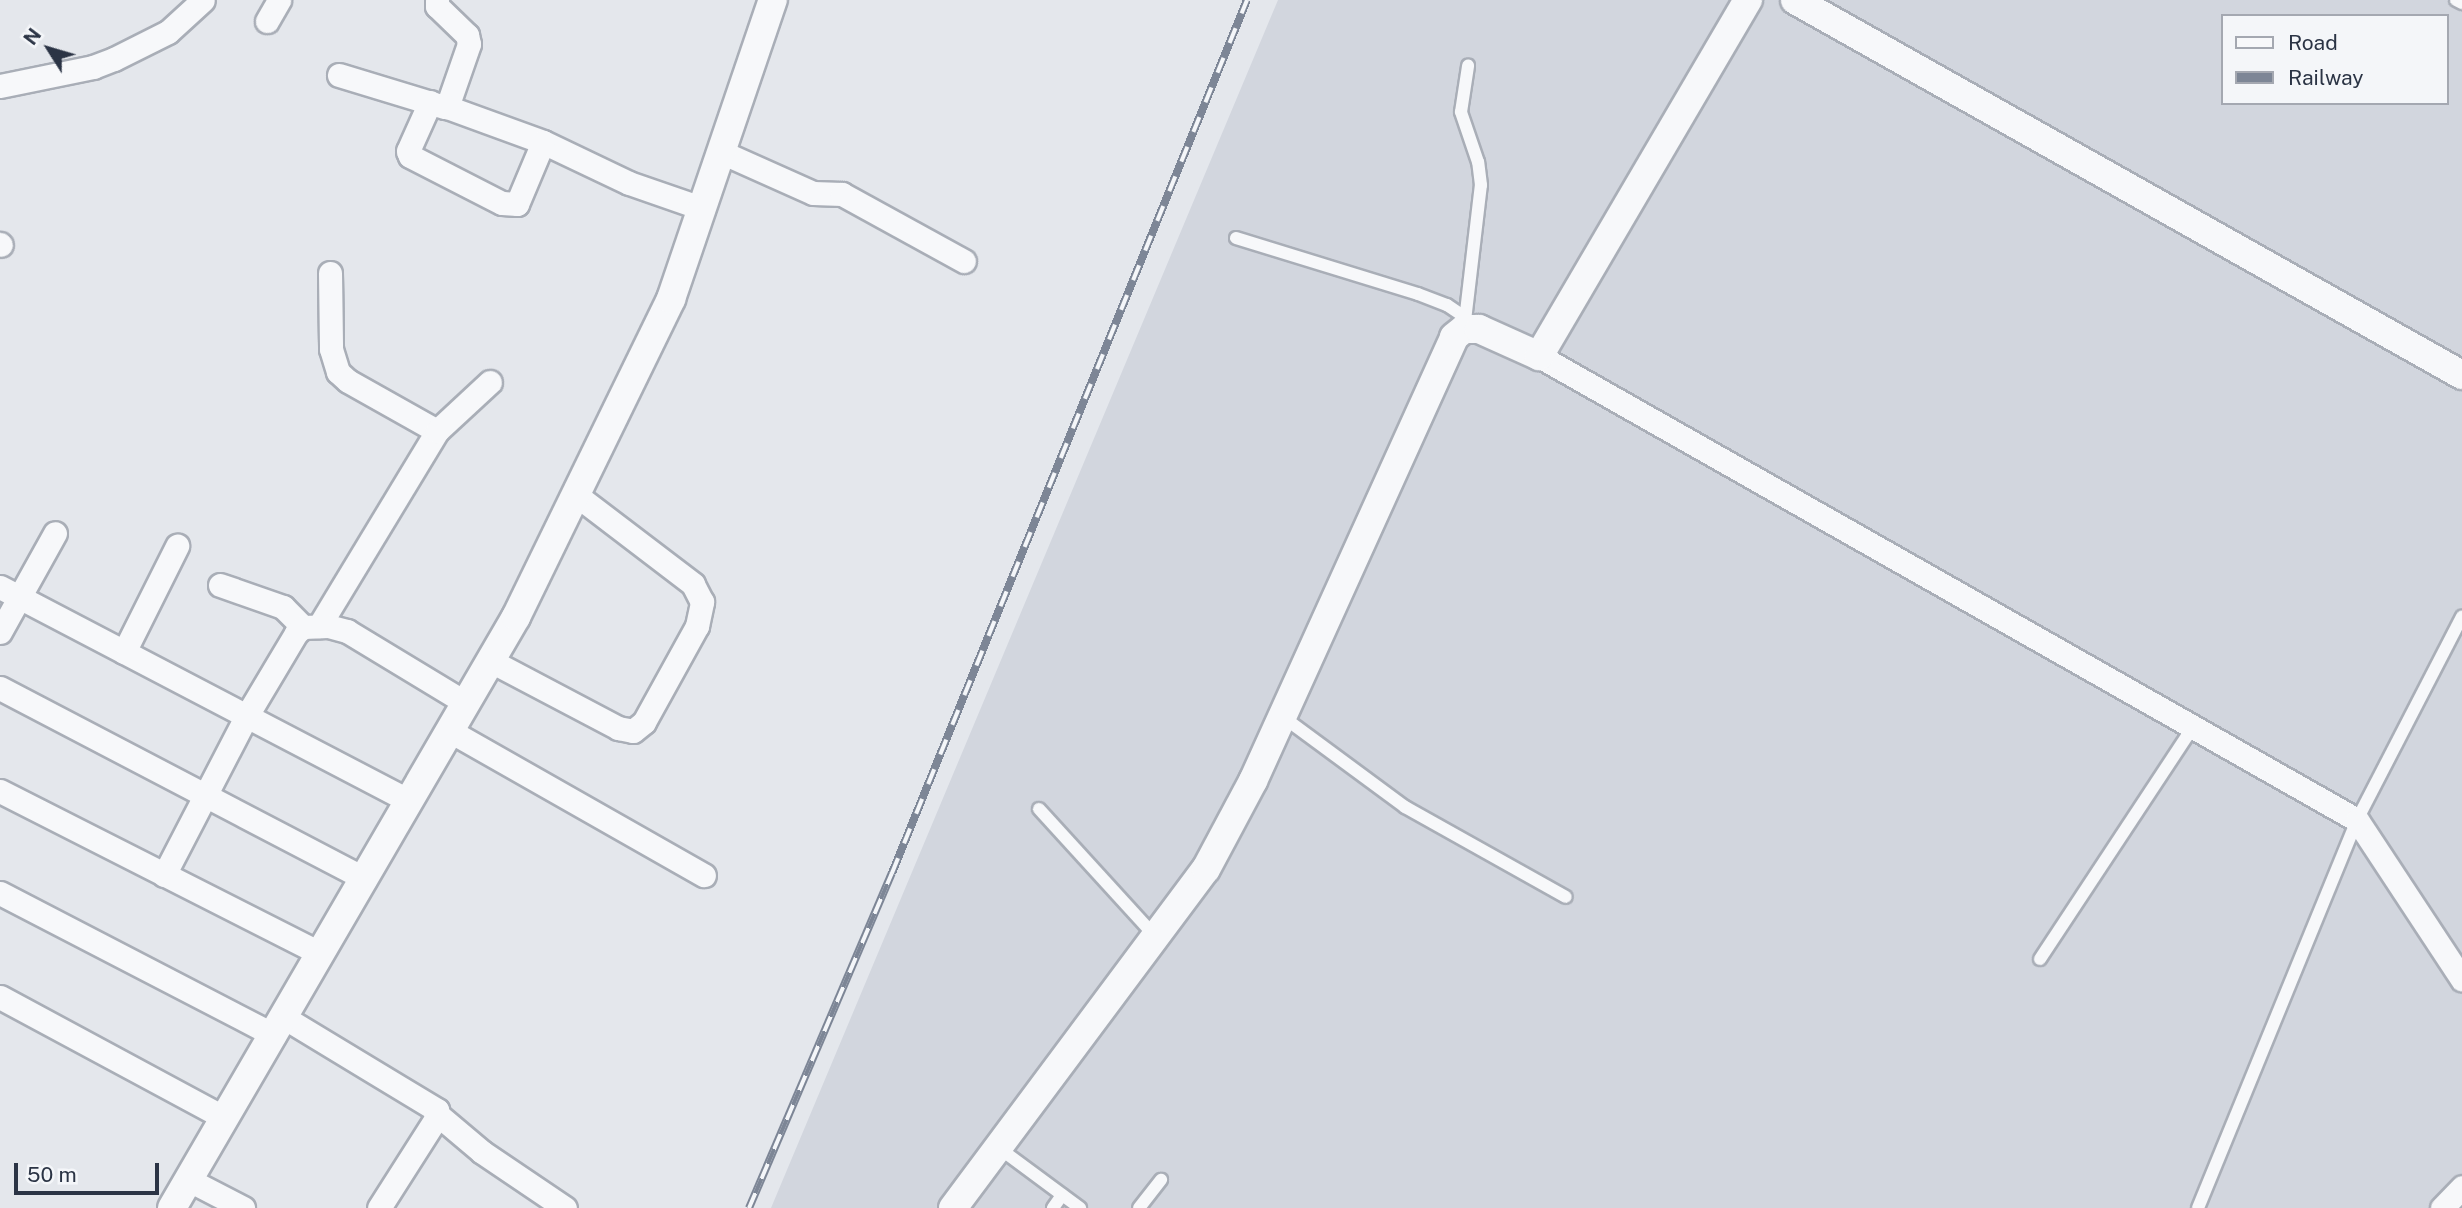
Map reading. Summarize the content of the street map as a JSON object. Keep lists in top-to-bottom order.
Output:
{
  "legend": ["Road", "Railway"],
  "scale_bar": "50 m",
  "north": "top left"
}
